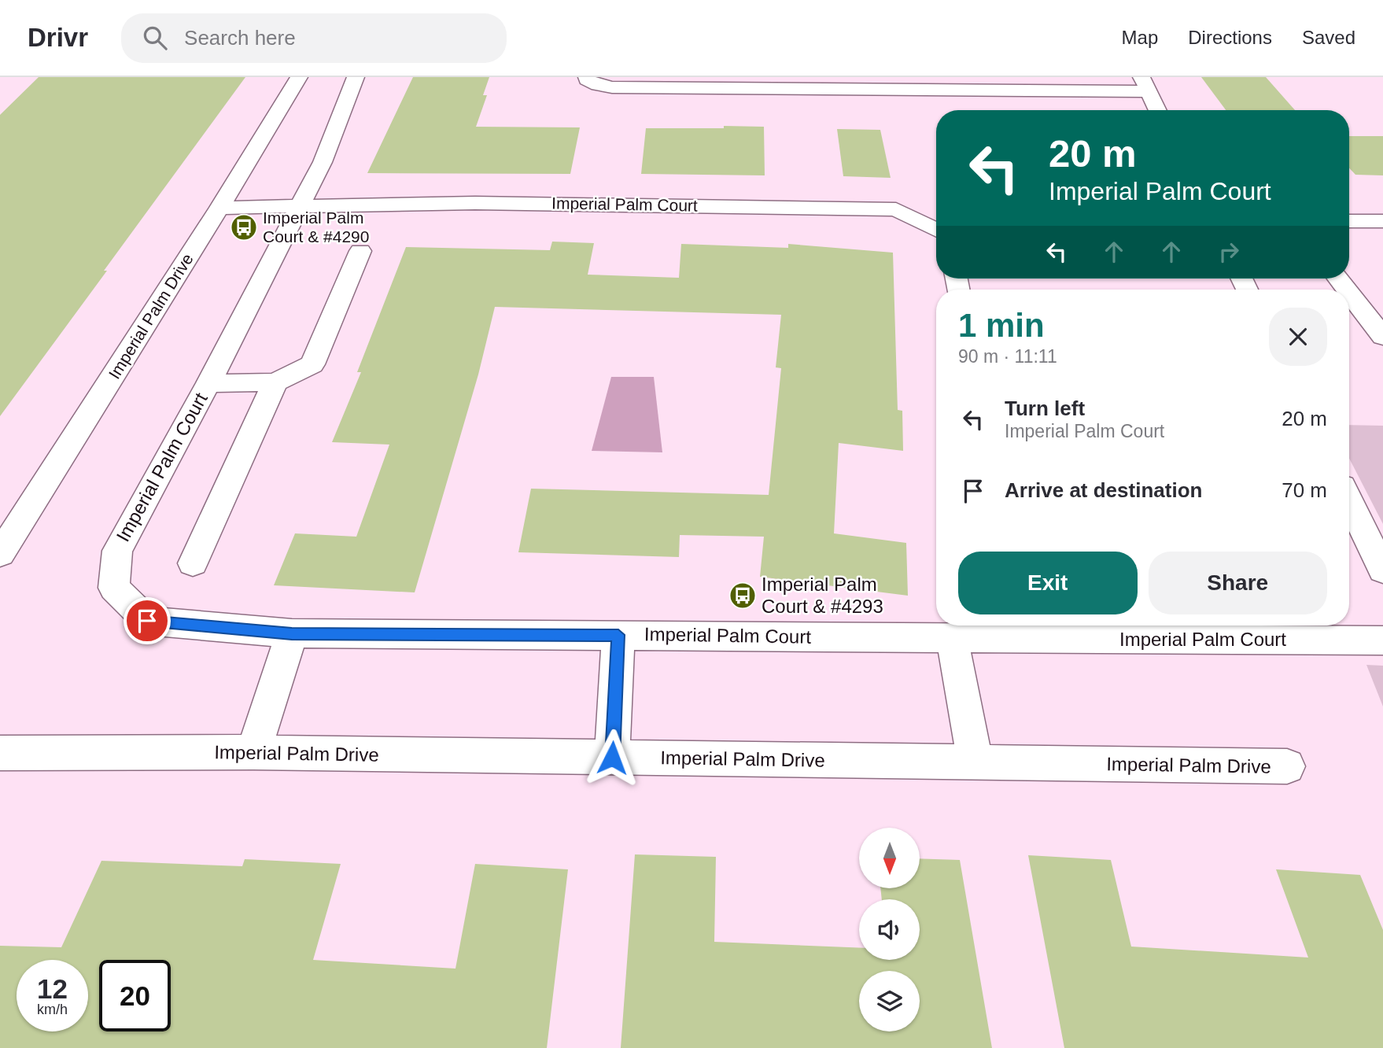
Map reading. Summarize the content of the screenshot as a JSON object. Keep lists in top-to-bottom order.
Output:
{
  "streets": {
    "street": ["Imperial Palm Court", "Imperial Palm Drive"]
  },
  "places": {
    "bus stop": ["Imperial Palm Court & #4290", "Imperial Palm Court & #4293"]
  },
  "north": "bottom",
  "page": {
    "header": "Drivr",
    "search": "Search here",
    "nav": ["Map", "Directions", "Saved"],
    "turn": ["20 m", "Imperial Palm Court"],
    "heading": ["1 min", "90 m · 11:11"],
    "list": [
      {
        "name": "Turn left",
        "note": "Imperial Palm Court",
        "value": "20 m"
      },
      {
        "name": "Arrive at destination",
        "value": "70 m"
      }
    ],
    "buttons": ["Exit", "Share"],
    "speed": "12 km/h",
    "limit": "20"
  }
}
